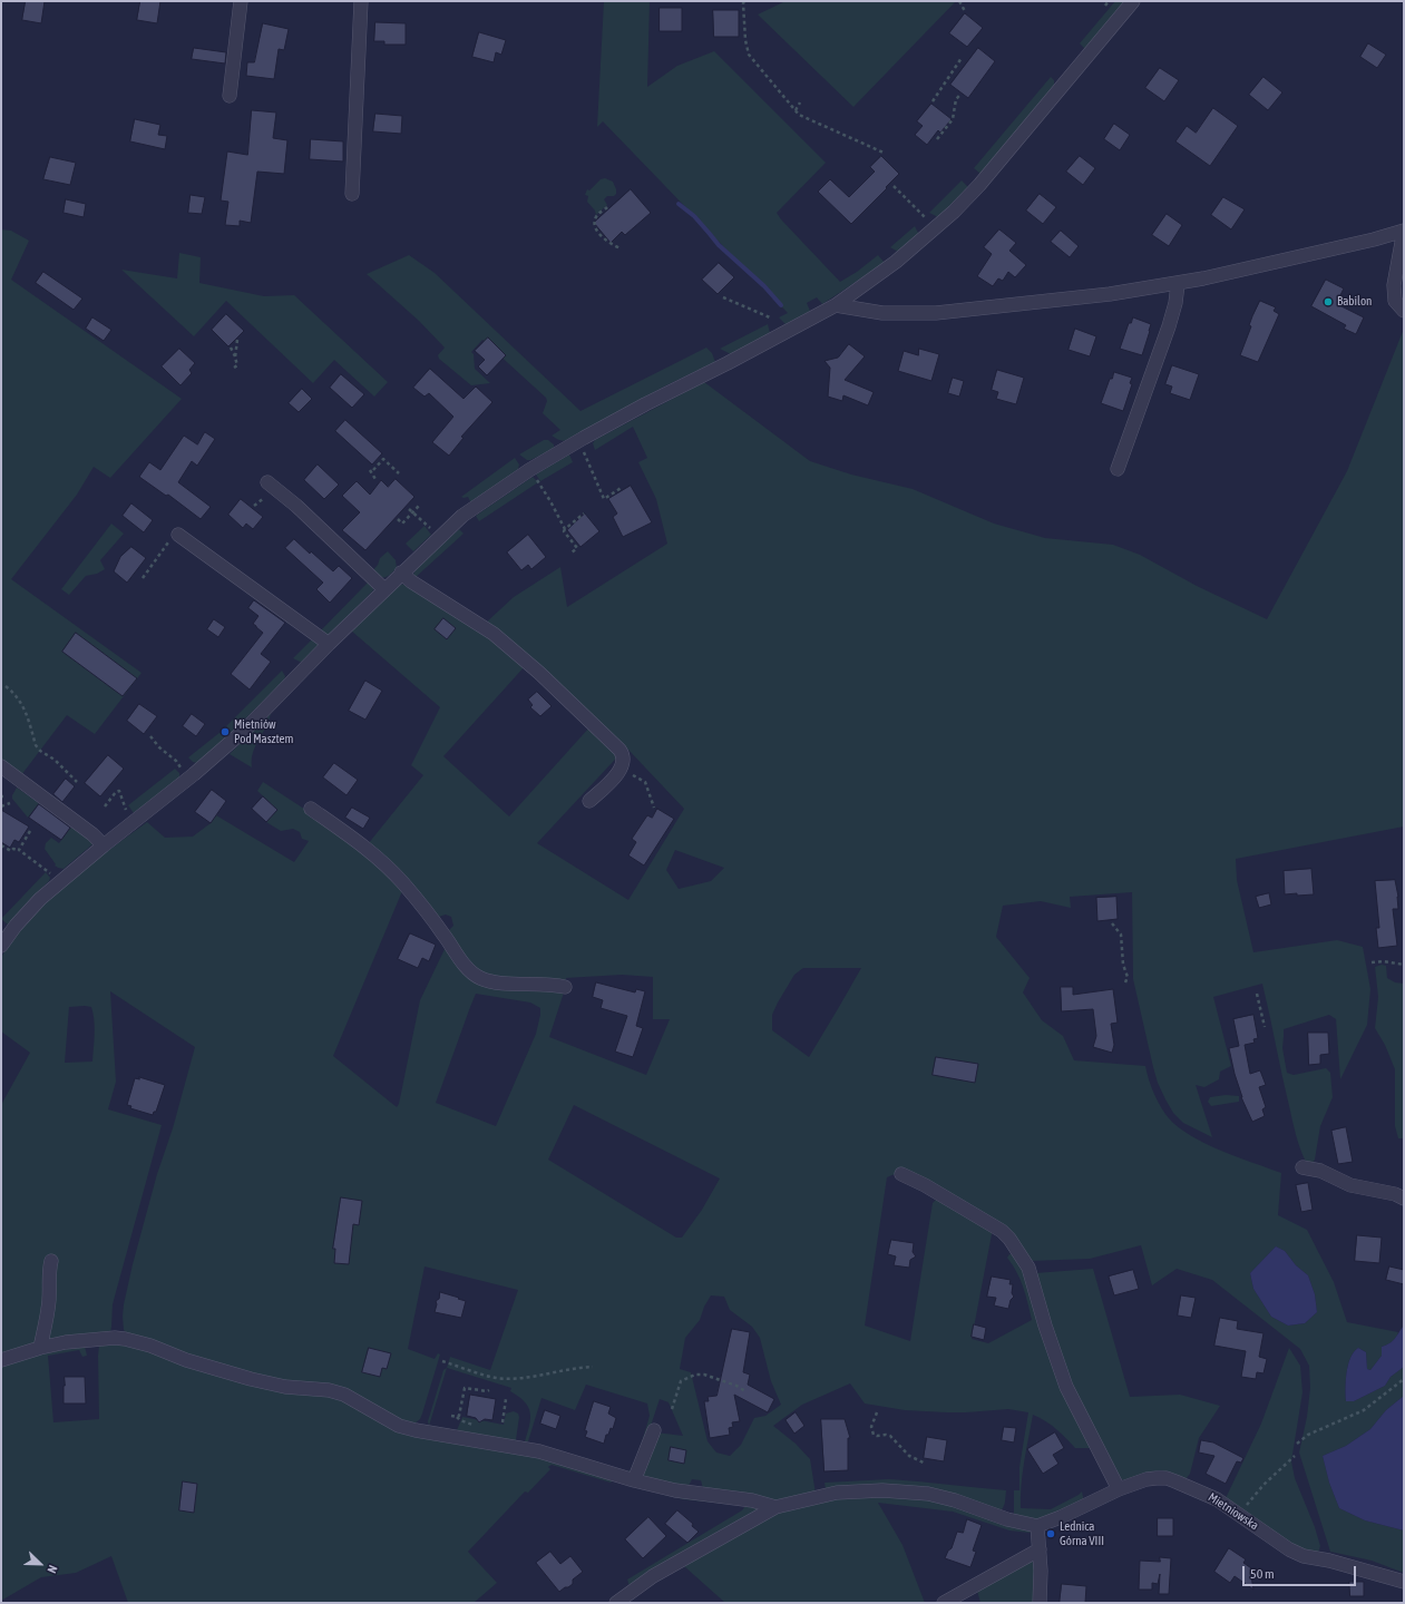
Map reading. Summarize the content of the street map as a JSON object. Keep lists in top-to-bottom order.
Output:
{
  "streets": {
    "street": ["Mietniowska"]
  },
  "places": ["Babilon", "Mietniów Pod Masztem", "Lednica Górna VIII"],
  "scale_bar": "50 m",
  "north": "bottom right"
}
